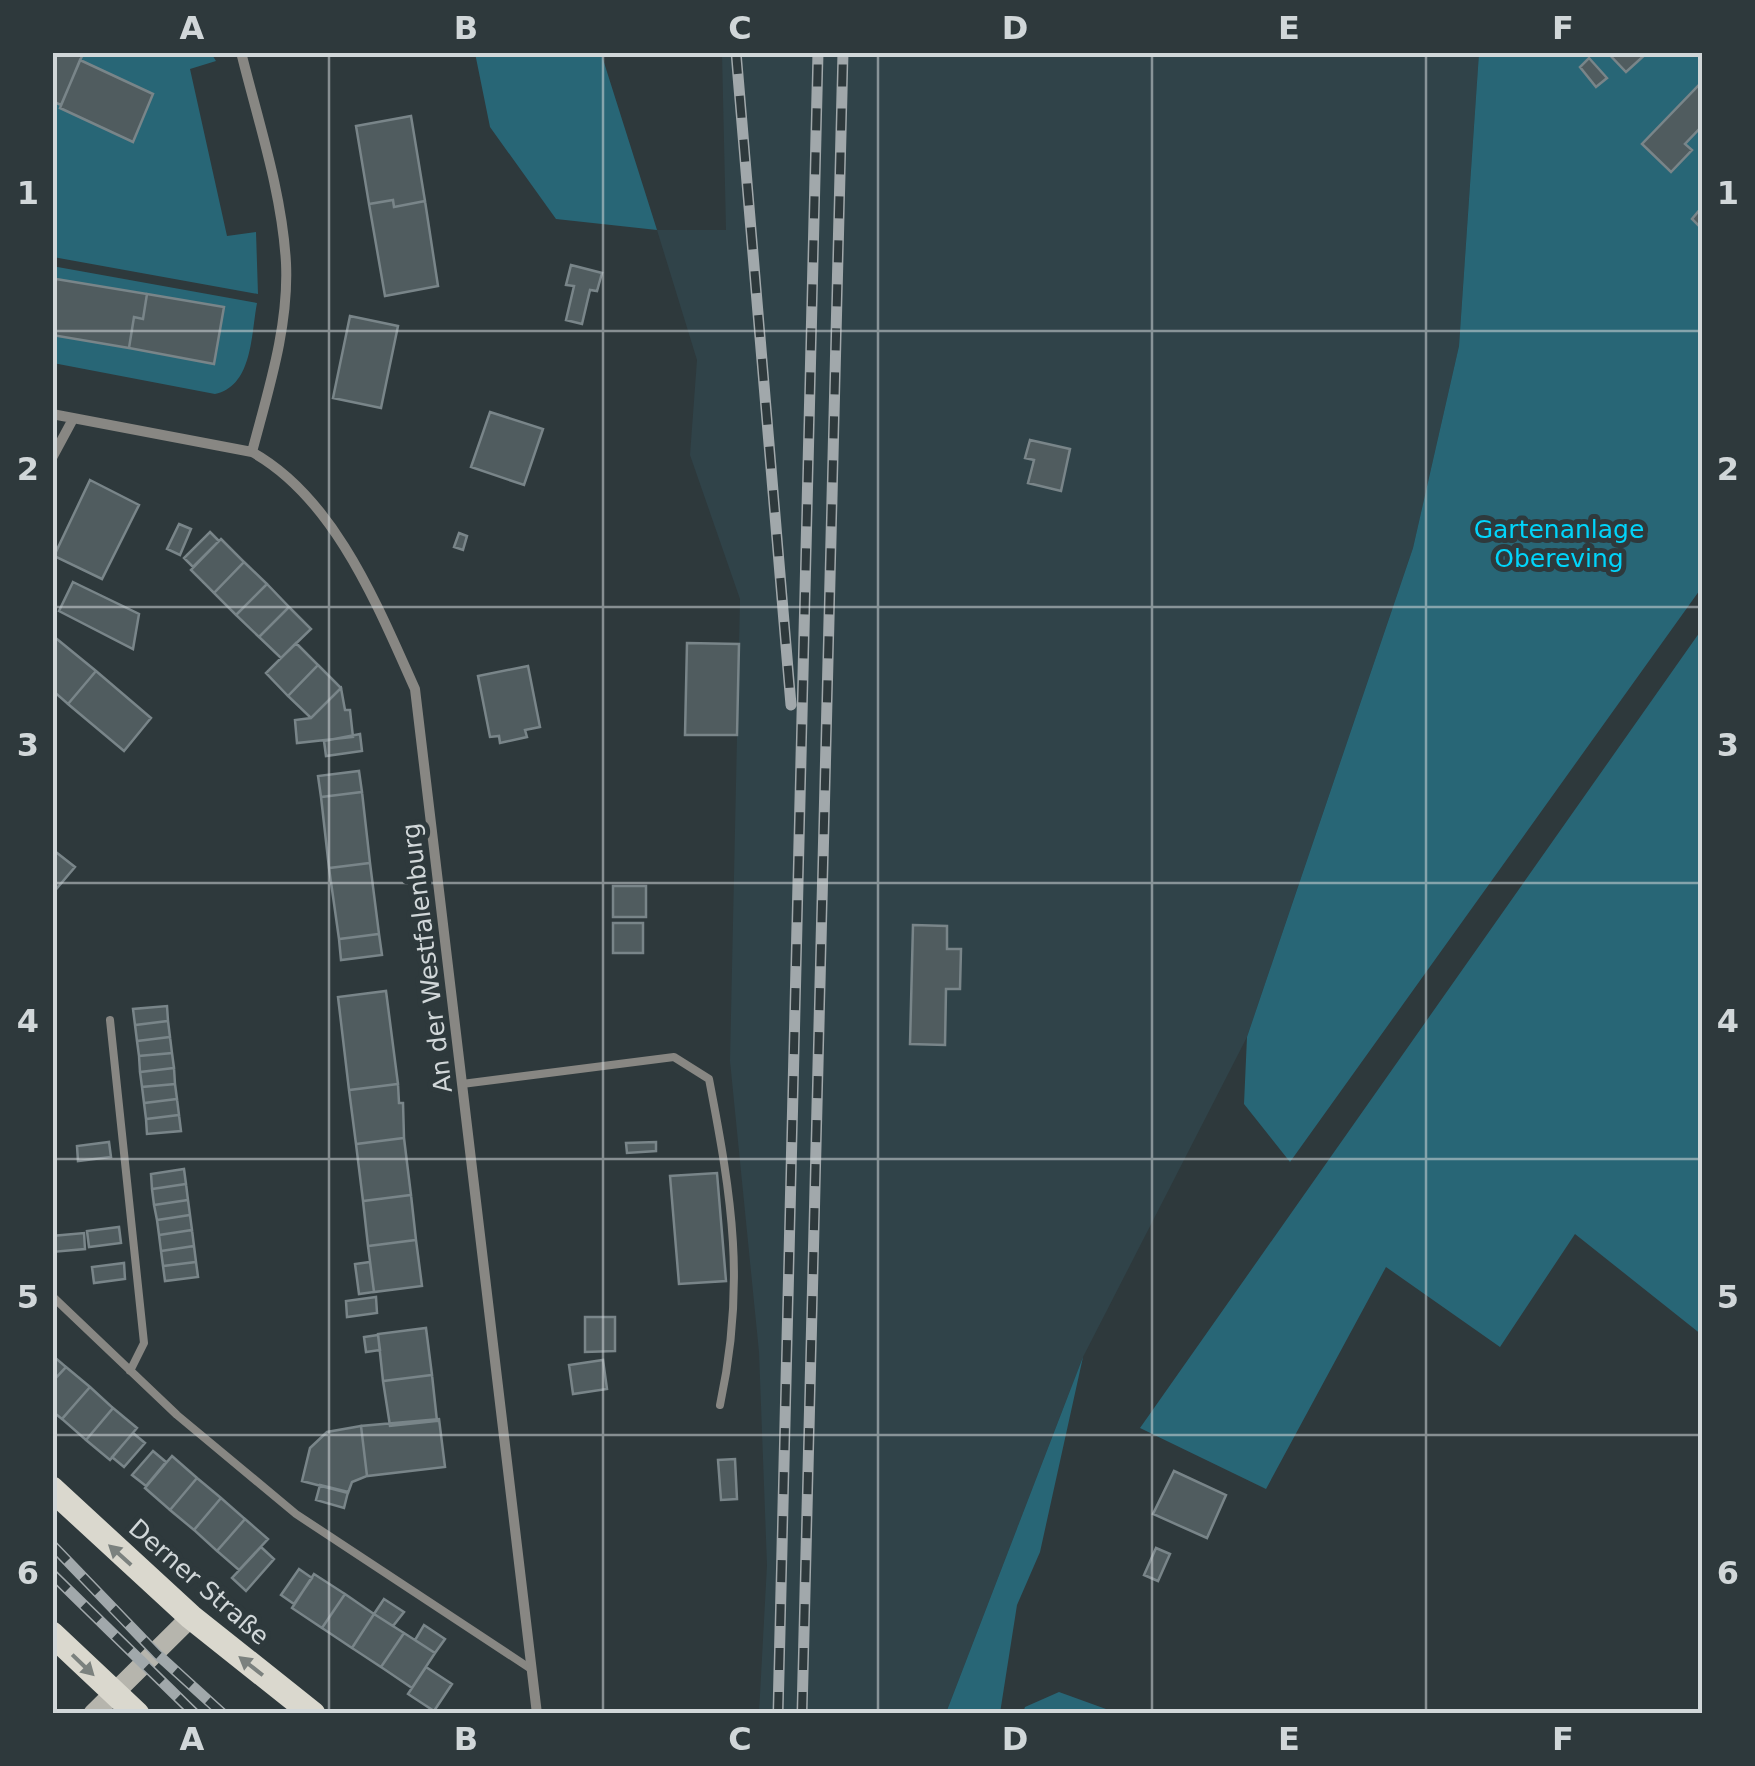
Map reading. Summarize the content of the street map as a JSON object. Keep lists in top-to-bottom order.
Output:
{
  "streets": {
    "main road": ["Derner Straße"],
    "street": ["An der Westfalenburg"]
  },
  "parks": ["Gartenanlage Obereving"],
  "grid": {
    "columns": [
      "A",
      "B",
      "C",
      "D",
      "E",
      "F"
    ],
    "rows": [
      "1",
      "2",
      "3",
      "4",
      "5",
      "6"
    ]
  }
}
